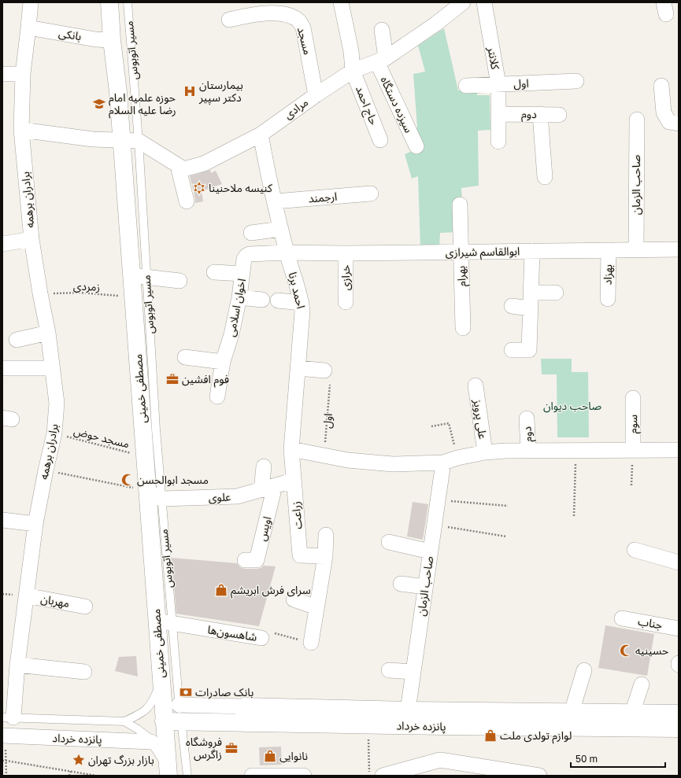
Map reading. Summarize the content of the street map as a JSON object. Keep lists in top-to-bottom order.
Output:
{
  "streets": {
    "main road": ["مصطفی خمینی", "پانزده خرداد"],
    "street": [
      "بانکی",
      "مسجد",
      "کلانتر",
      "اول",
      "سیزده دستگاه",
      "حاج احمد",
      "مرادی",
      "دوم",
      "صاحب الزمان",
      "ارجمند",
      "برادران برهمه",
      "ابوالقاسم شیرازی",
      "بهزاد",
      "بهرام",
      "خرازی",
      "احمد برنا",
      "اخوان اسلامی",
      "علی پرویز",
      "سوم",
      "علوی",
      "زراعت",
      "اویس",
      "مهربان",
      "جناب",
      "شاهسون‌ها"
    ],
    "lane": ["مسیر اتوبوس"],
    "path": ["زمردی", "مسجد حوض"]
  },
  "crossings": [
    ["بانکی", "برادران برهمه"],
    ["بانکی", "مصطفی خمینی"],
    ["مسجد", "مرادی"],
    ["مسیر اتوبوس", "مصطفی خمینی"],
    ["مسیر اتوبوس", "علوی"],
    ["کلانتر", "اول"],
    ["کلانتر", "دوم"],
    ["سیزده دستگاه", "مرادی"],
    ["حاج احمد", "مرادی"],
    ["مرادی", "احمد برنا"],
    ["صاحب الزمان", "ابوالقاسم شیرازی"],
    ["صاحب الزمان", "پانزده خرداد"],
    ["ارجمند", "احمد برنا"],
    ["برادران برهمه", "زمردی"],
    ["برادران برهمه", "مسجد حوض"],
    ["برادران برهمه", "مهربان"],
    ["برادران برهمه", "پانزده خرداد"],
    ["ابوالقاسم شیرازی", "بهزاد"],
    ["ابوالقاسم شیرازی", "بهرام"],
    ["ابوالقاسم شیرازی", "خرازی"],
    ["ابوالقاسم شیرازی", "احمد برنا"],
    ["ابوالقاسم شیرازی", "اخوان اسلامی"],
    ["زمردی", "مصطفی خمینی"],
    ["احمد برنا", "اخوان اسلامی"],
    ["احمد برنا", "زراعت"],
    ["مصطفی خمینی", "مسجد حوض"],
    ["مصطفی خمینی", "علوی"],
    ["مصطفی خمینی", "شاهسون‌ها"],
    ["مصطفی خمینی", "پانزده خرداد"],
    ["علوی", "زراعت"],
    ["علوی", "اویس"]
  ],
  "parks": ["صاحب دیوان"],
  "places": {
    "hospital": ["بیمارستان دکتر سپیر"],
    "school or university": ["حوزه علمیه امام رضا علیه السلام"],
    "synagogue": ["کنیسه ملاحنینا"],
    "office": ["فوم افشین", "فروشگاه زاگرس"],
    "mosque": ["مسجد ابوالحسن", "حسینیه"],
    "shop": ["سرای فرش ابریشم", "لوازم تولدی ملت", "نانوایی"],
    "bank": ["بانک صادرات"],
    "place": ["بازار بزرگ تهران"]
  },
  "scale_bar": "50 m"
}
